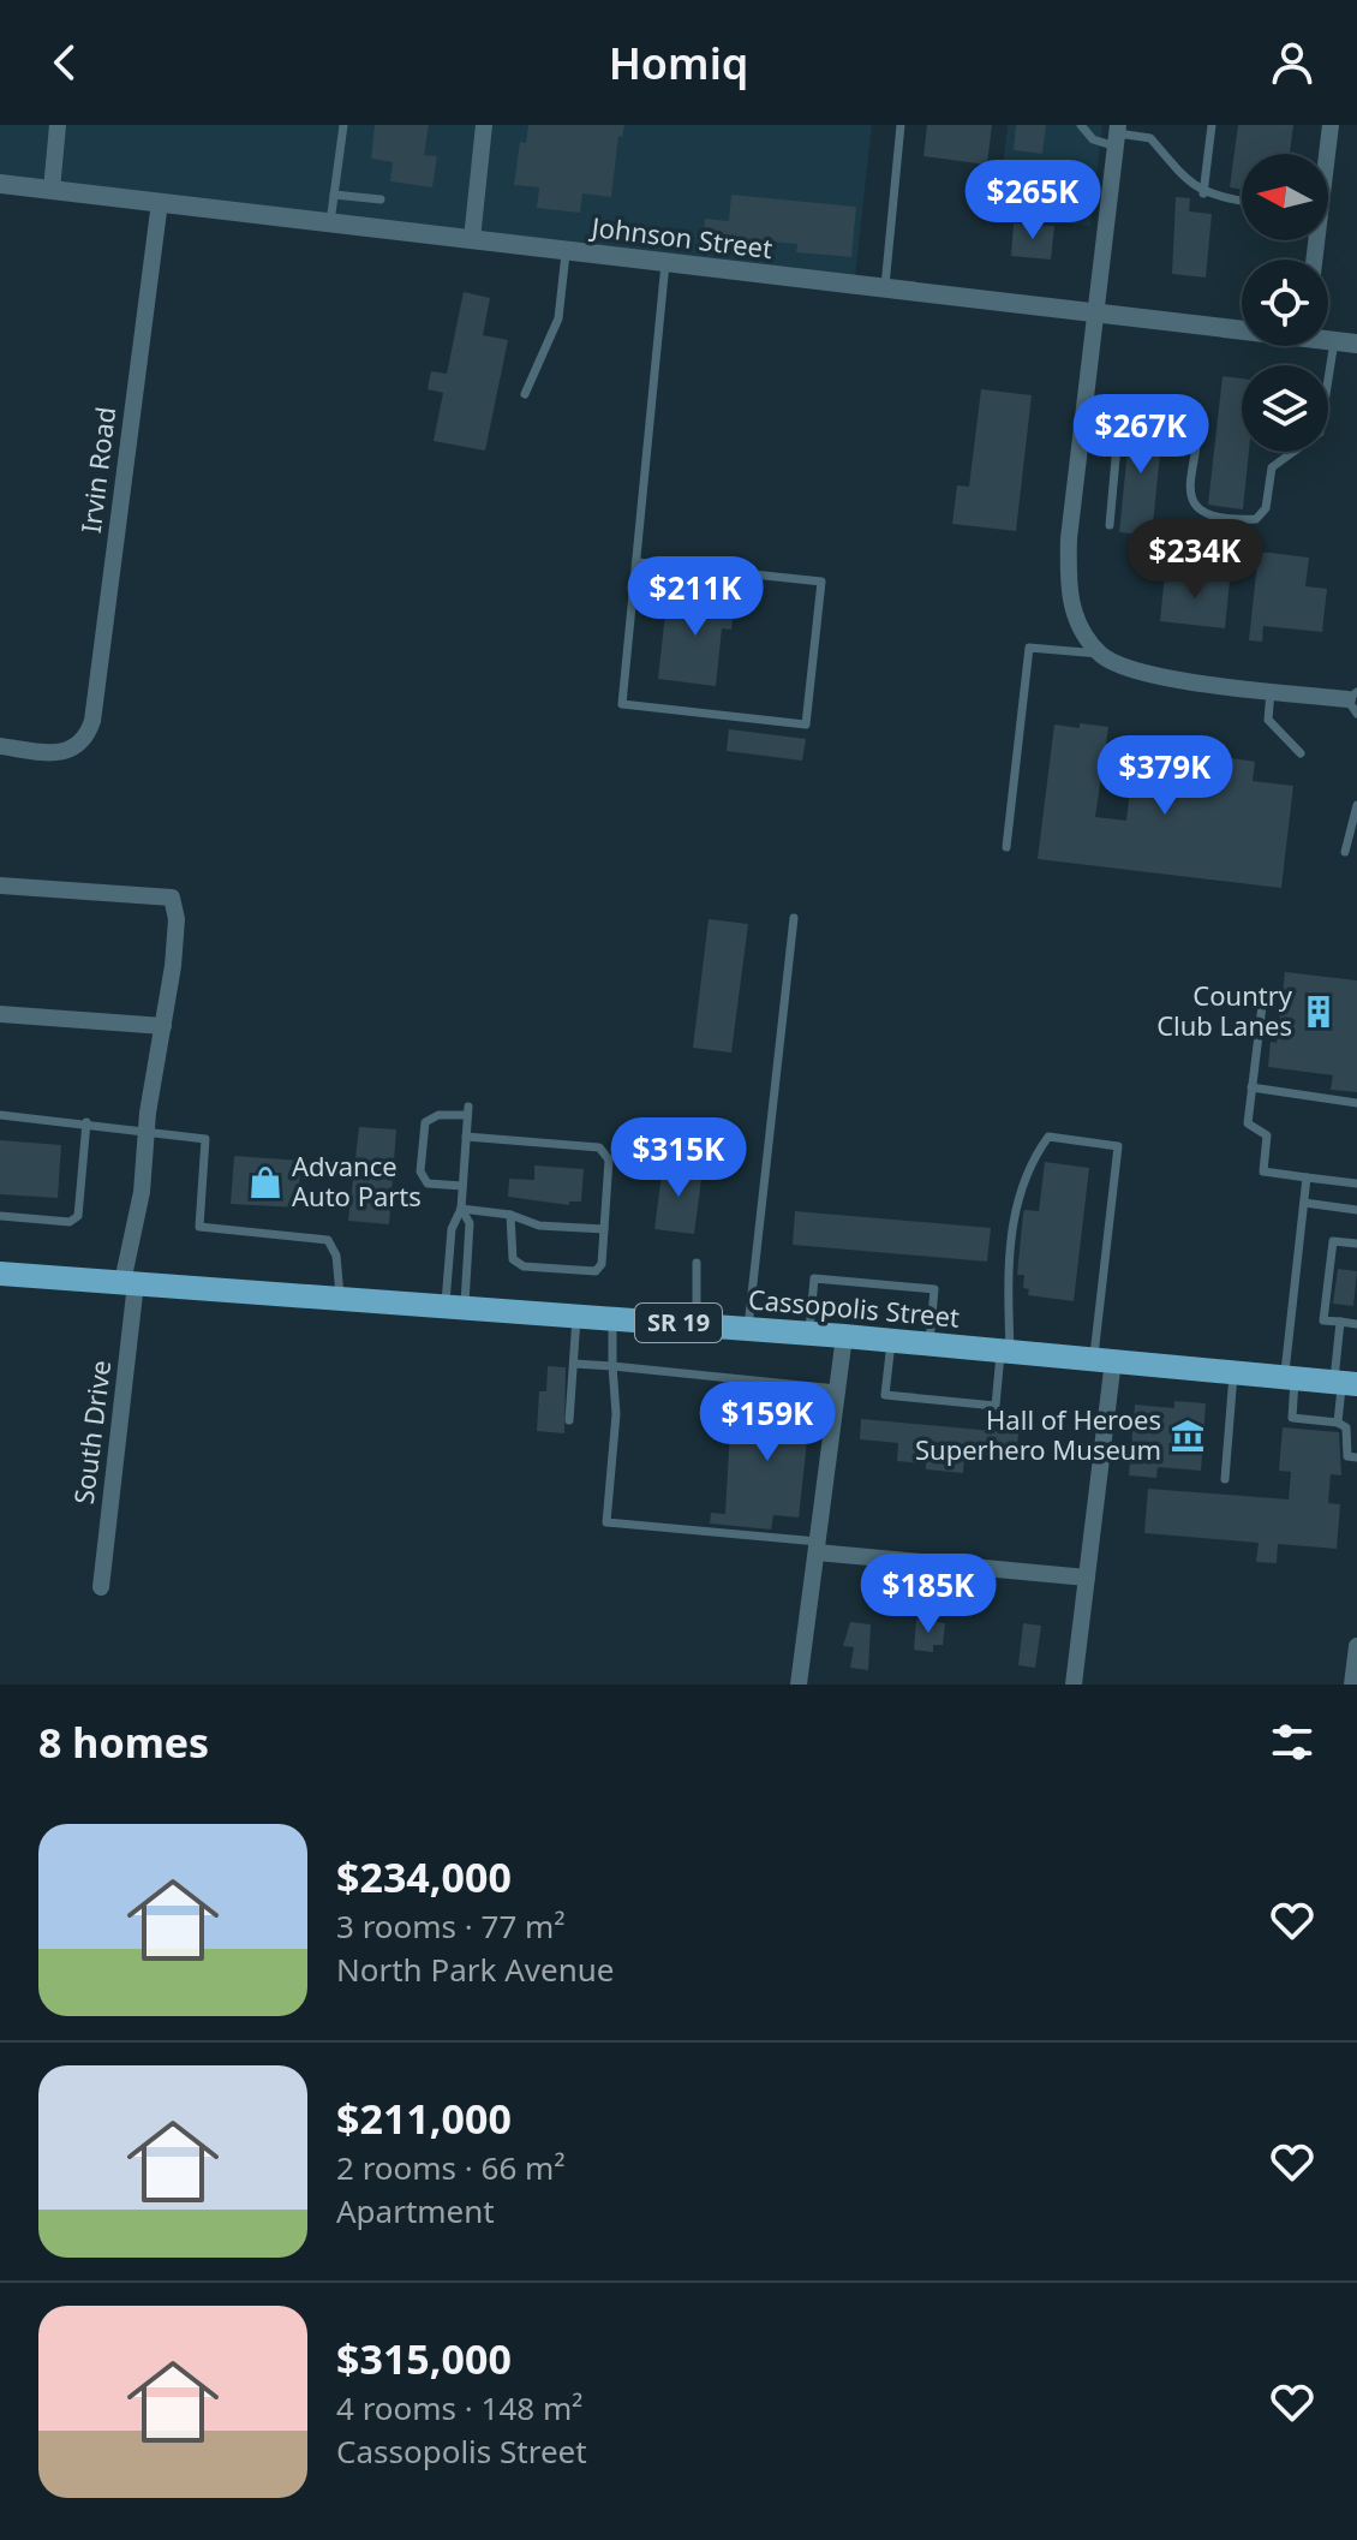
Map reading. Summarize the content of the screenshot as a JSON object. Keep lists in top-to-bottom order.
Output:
{
  "streets": {
    "main road": ["Cassopolis Street", "SR 19"],
    "street": ["Johnson Street", "Irvin Road", "South Drive"]
  },
  "crossings": [
    ["Johnson Street", "Irvin Road"],
    ["Cassopolis Street", "South Drive"]
  ],
  "places": {
    "building": ["Country Club Lanes"],
    "shop": ["Advance Auto Parts"],
    "museum": ["Hall of Heroes Superhero Museum"]
  },
  "north": "left",
  "page": {
    "header": "Homiq",
    "price": [
      "$265K",
      "$267K",
      "$234K",
      "$211K",
      "$379K",
      "$315K",
      "$159K",
      "$185K"
    ],
    "heading": "8 homes",
    "list": [
      {
        "name": "$234,000",
        "note": "3 rooms · 77 m² · North Park Avenue"
      },
      {
        "name": "$211,000",
        "note": "2 rooms · 66 m² · Apartment"
      },
      {
        "name": "$315,000",
        "note": "4 rooms · 148 m² · Cassopolis Street"
      }
    ]
  }
}
